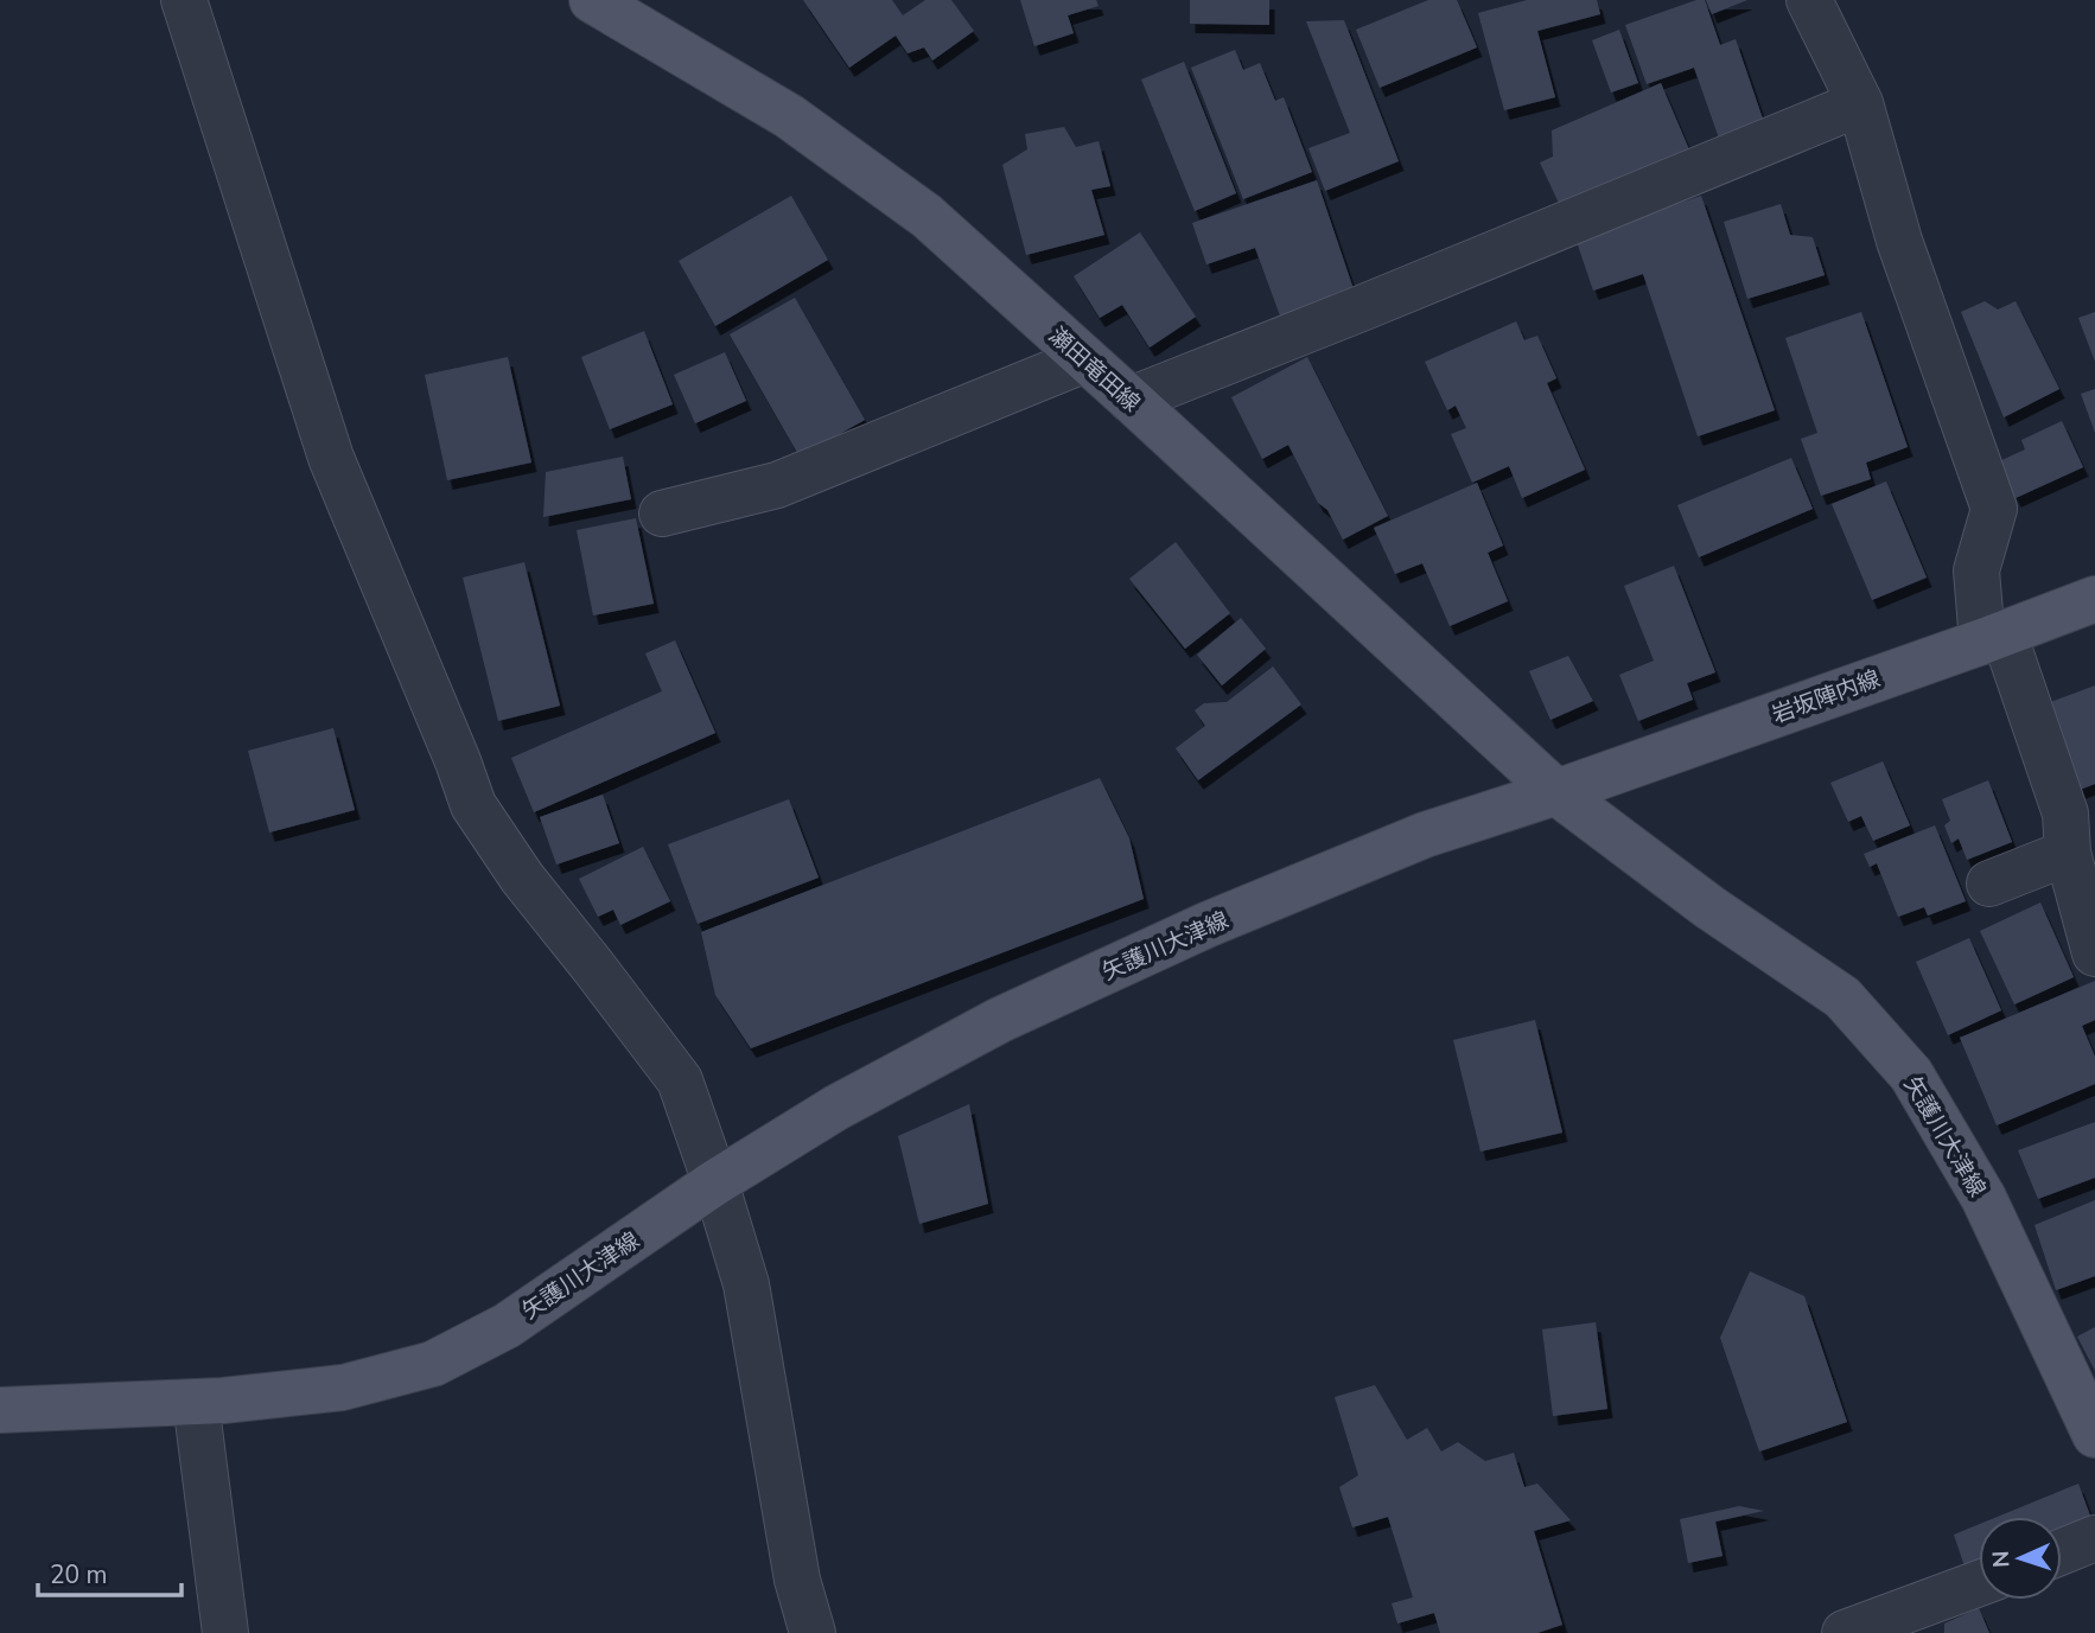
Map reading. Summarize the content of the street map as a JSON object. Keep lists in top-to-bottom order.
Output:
{
  "streets": {
    "main road": ["瀬田竜田線", "岩坂陣内線", "矢護川大津線"]
  },
  "crossings": [
    ["瀬田竜田線", "岩坂陣内線"],
    ["瀬田竜田線", "矢護川大津線"],
    ["岩坂陣内線", "矢護川大津線"]
  ],
  "scale_bar": "20 m",
  "north": "left"
}
